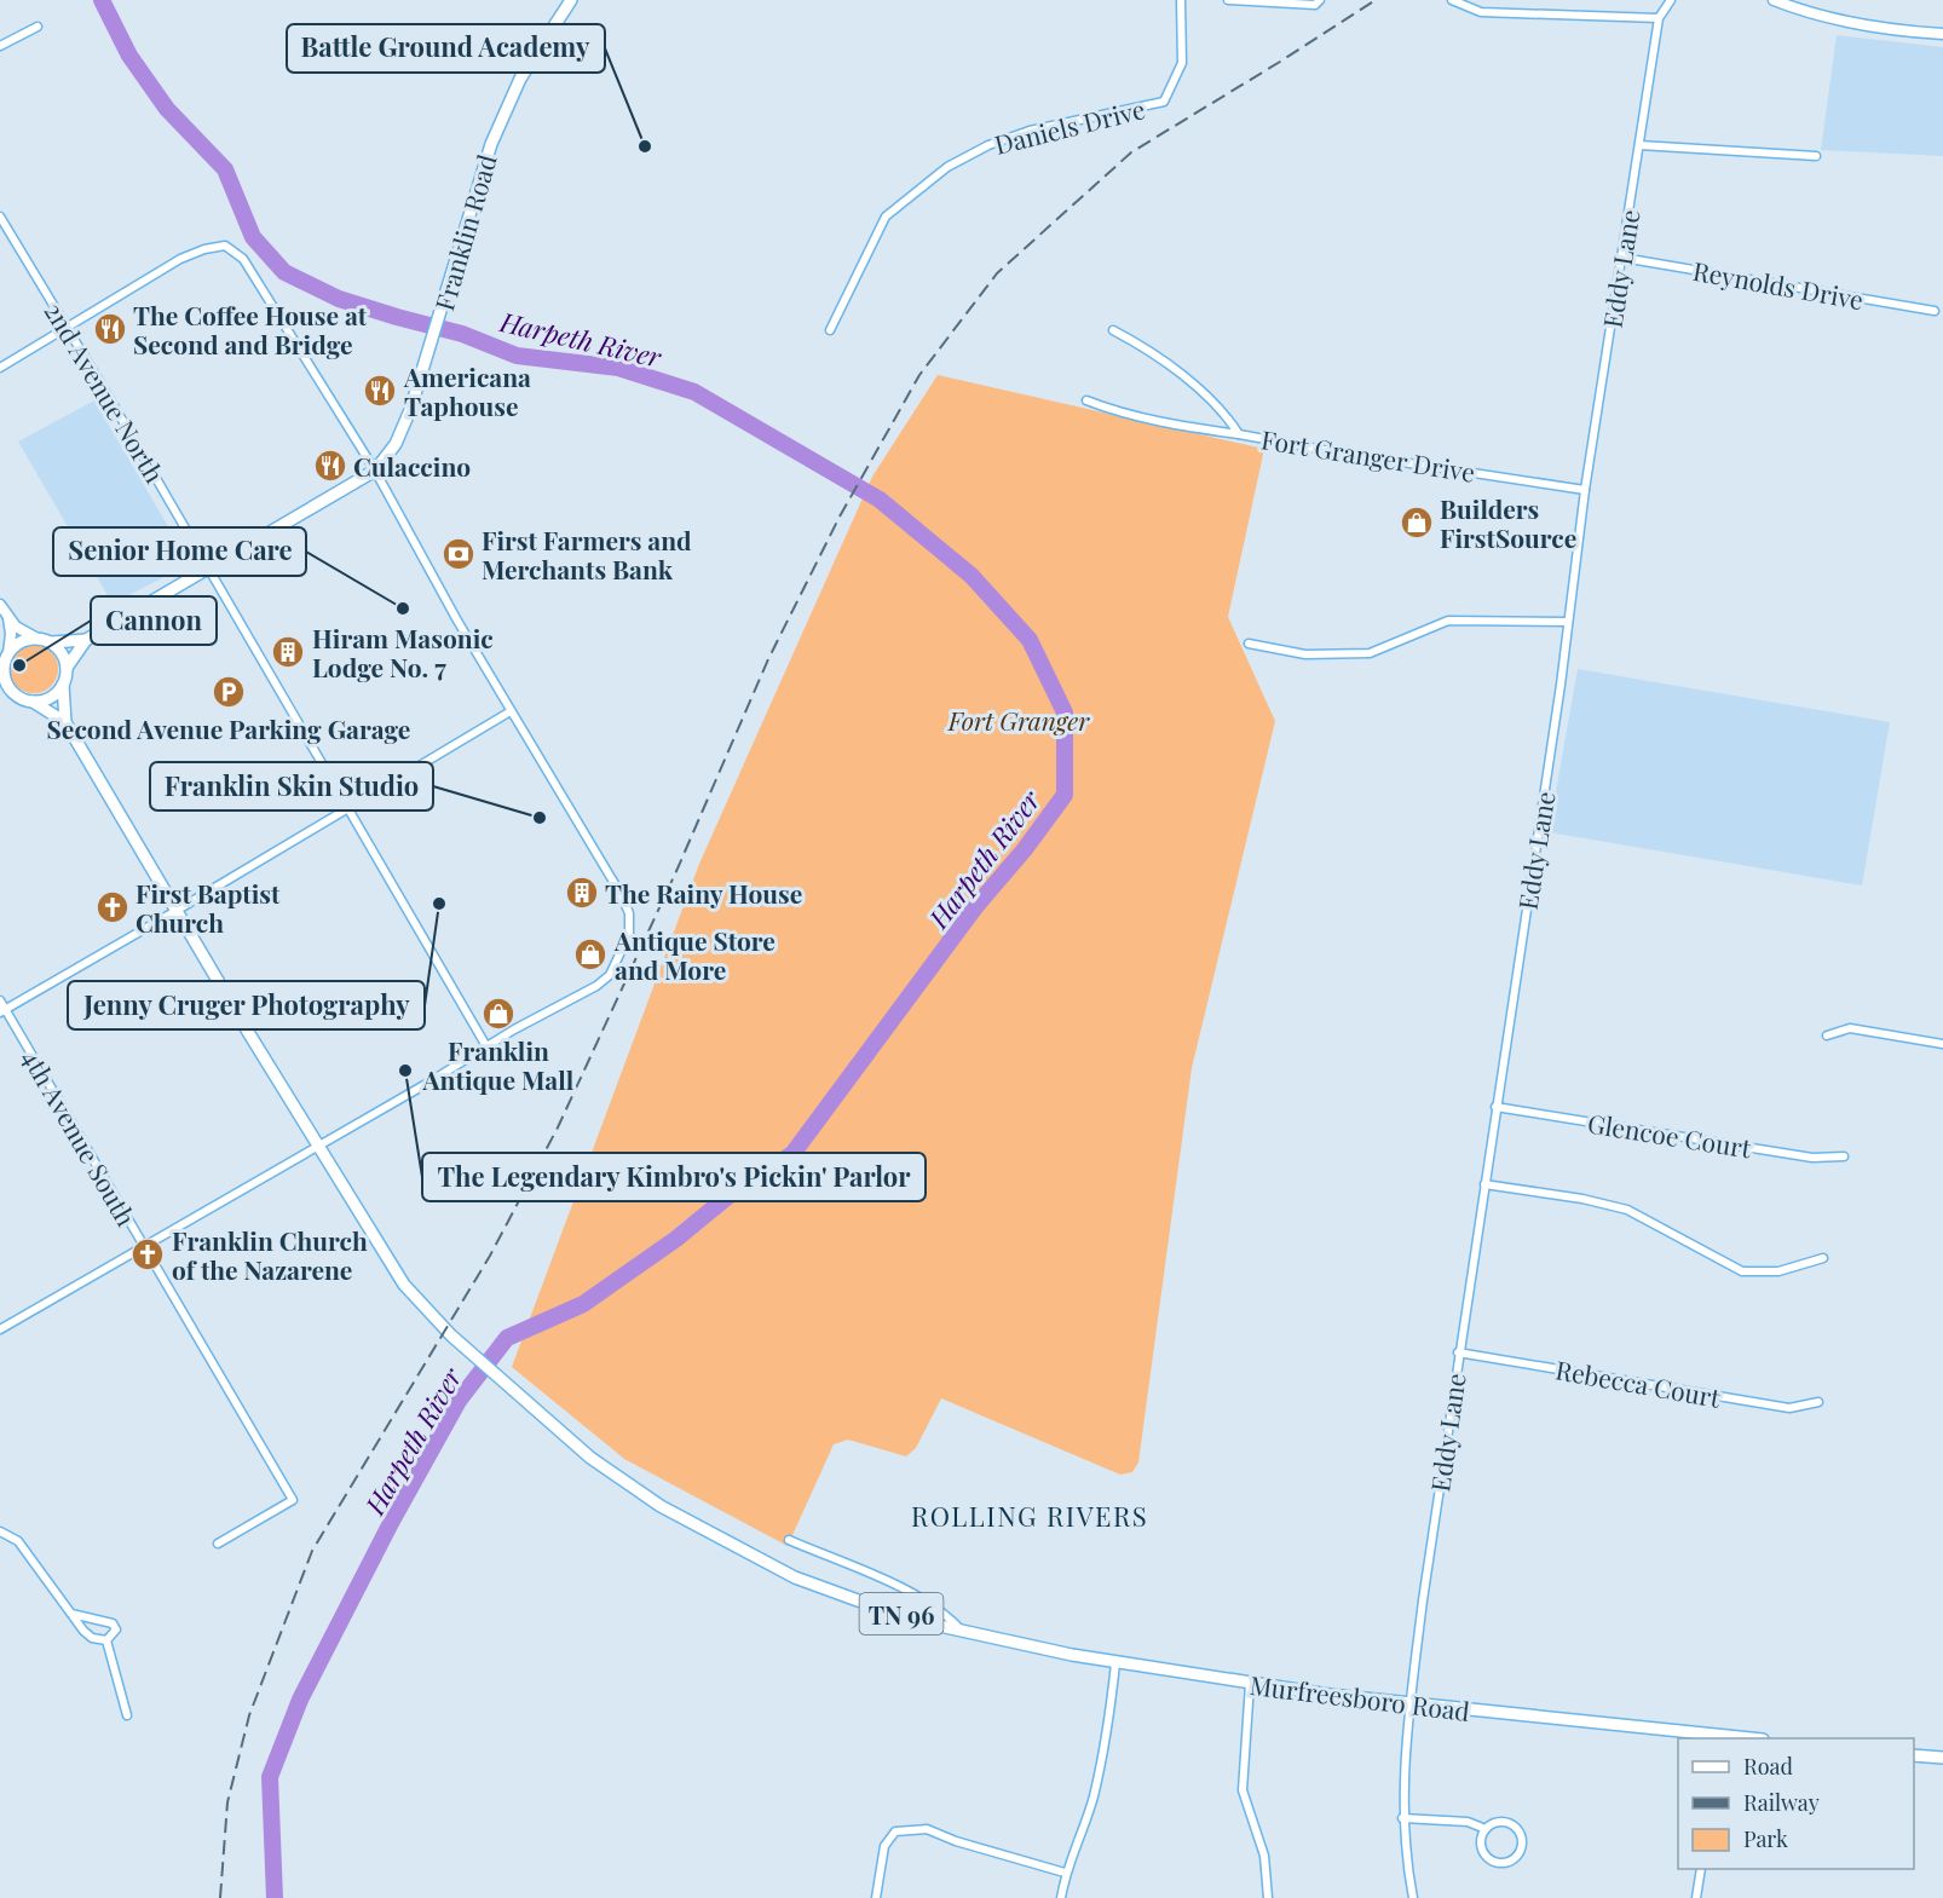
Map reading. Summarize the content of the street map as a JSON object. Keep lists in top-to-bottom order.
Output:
{
  "streets": {
    "main road": ["Franklin Road", "TN 96", "Murfreesboro Road"],
    "street": [
      "Daniels Drive",
      "Eddy Lane",
      "Reynolds Drive",
      "2nd Avenue North",
      "Fort Granger Drive",
      "Glencoe Court",
      "4th Avenue South",
      "Rebecca Court"
    ]
  },
  "crossings": [
    ["Eddy Lane", "Reynolds Drive"],
    ["Eddy Lane", "Fort Granger Drive"],
    ["Eddy Lane", "Glencoe Court"],
    ["Eddy Lane", "Rebecca Court"],
    ["Eddy Lane", "Murfreesboro Road"],
    ["TN 96", "Murfreesboro Road"]
  ],
  "districts": ["ROLLING RIVERS"],
  "water": ["Harpeth River"],
  "parks": ["Fort Granger"],
  "places": {
    "other": [
      "Battle Ground Academy",
      "Senior Home Care",
      "Cannon",
      "Franklin Skin Studio",
      "Jenny Cruger Photography",
      "The Legendary Kimbro's Pickin' Parlor"
    ],
    "restaurant": ["The Coffee House at Second and Bridge", "Americana Taphouse", "Culaccino"],
    "shop": ["Builders FirstSource", "Antique Store and More", "Franklin Antique Mall"],
    "bank": ["First Farmers and Merchants Bank"],
    "building": ["Hiram Masonic Lodge No. 7", "The Rainy House"],
    "parking": ["Second Avenue Parking Garage"],
    "church": ["First Baptist Church", "Franklin Church of the Nazarene"]
  },
  "legend": ["Road", "Railway", "Park"]
}
